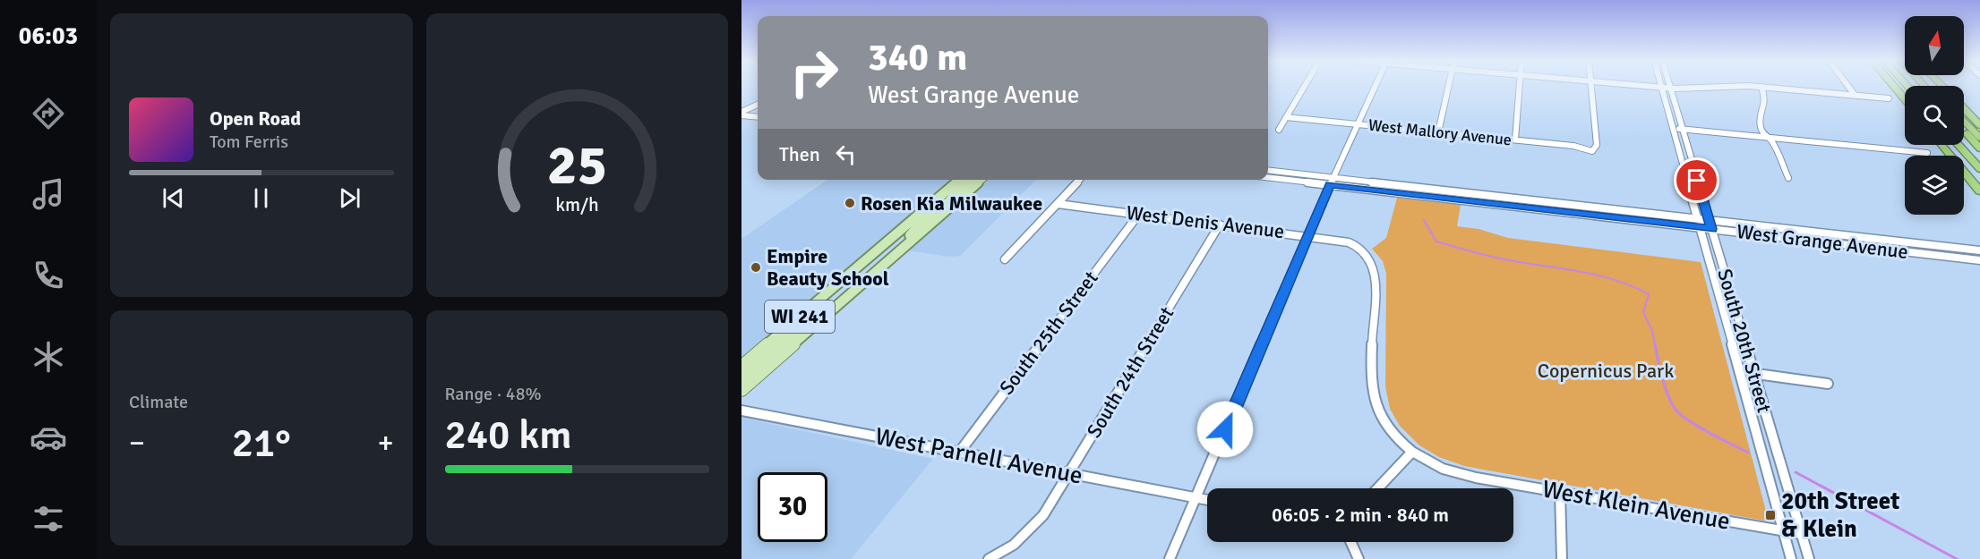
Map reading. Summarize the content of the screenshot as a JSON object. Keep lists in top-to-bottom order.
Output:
{
  "streets": {
    "main road": ["WI 241"],
    "street": [
      "West Mallory Avenue",
      "West Denis Avenue",
      "West Grange Avenue",
      "South 25th Street",
      "South 20th Street",
      "South 24th Street",
      "West Parnell Avenue",
      "West Klein Avenue"
    ]
  },
  "crossings": [
    ["West Denis Avenue", "South 25th Street"],
    ["West Denis Avenue", "South 24th Street"],
    ["West Denis Avenue", "West Klein Avenue"],
    ["West Grange Avenue", "South 20th Street"],
    ["South 25th Street", "West Parnell Avenue"],
    ["South 20th Street", "West Klein Avenue"],
    ["South 24th Street", "West Parnell Avenue"]
  ],
  "parks": ["Copernicus Park"],
  "places": {
    "other": ["Rosen Kia Milwaukee", "Empire Beauty School"],
    "transit": ["20th Street & Klein"]
  },
  "north": "top",
  "page": {
    "tabs": "06:03",
    "turn": ["340 m", "West Grange Avenue"],
    "song": ["Open Road", "Tom Ferris"],
    "then": "Then",
    "tile": [
      "Climate",
      ["Range · 48%", "240 km"]
    ],
    "heat": ["−", "21°", "+"],
    "limit": "30",
    "trip": "06:05 · 2 min · 840 m",
    "gauge": ["25", "km/h"]
  }
}
